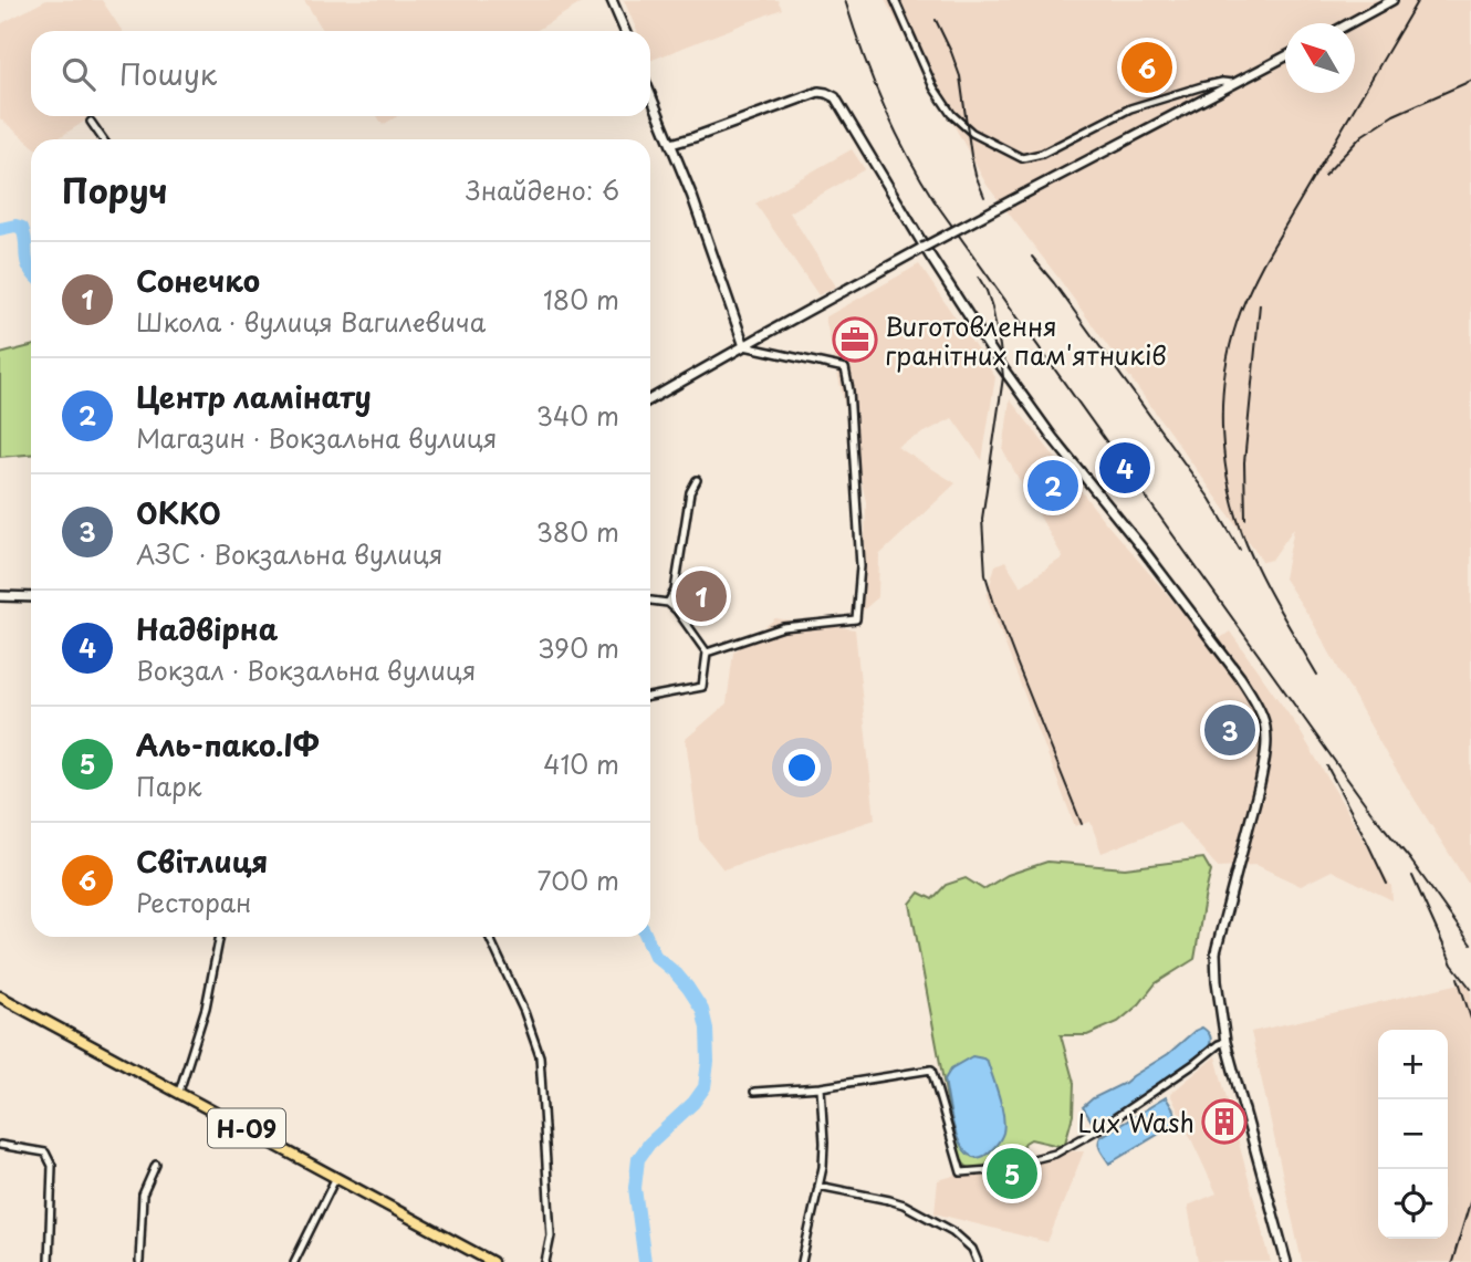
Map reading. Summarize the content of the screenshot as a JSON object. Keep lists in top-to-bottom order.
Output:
{
  "streets": {
    "main road": ["Н-09"]
  },
  "places": {
    "office": ["Виготовлення гранітних пам'ятників"],
    "building": ["Lux Wash"]
  },
  "north": "top left",
  "page": {
    "search": "Пошук",
    "pins": [
      "6",
      "4",
      "2",
      "1",
      "3",
      "5"
    ],
    "heading": ["Поруч", "Знайдено: 6"],
    "list": [
      {
        "mark": "1",
        "name": "Сонечко",
        "note": "Школа · вулиця Вагилевича",
        "value": "180 m"
      },
      {
        "mark": "2",
        "name": "Центр ламінату",
        "note": "Магазин · Вокзальна вулиця",
        "value": "340 m"
      },
      {
        "mark": "3",
        "name": "ОККО",
        "note": "АЗС · Вокзальна вулиця",
        "value": "380 m"
      },
      {
        "mark": "4",
        "name": "Надвірна",
        "note": "Вокзал · Вокзальна вулиця",
        "value": "390 m"
      },
      {
        "mark": "5",
        "name": "Аль-пако.ІФ",
        "note": "Парк",
        "value": "410 m"
      },
      {
        "mark": "6",
        "name": "Світлиця",
        "note": "Ресторан",
        "value": "700 m"
      }
    ],
    "map_buttons": ["+", "−"]
  }
}
